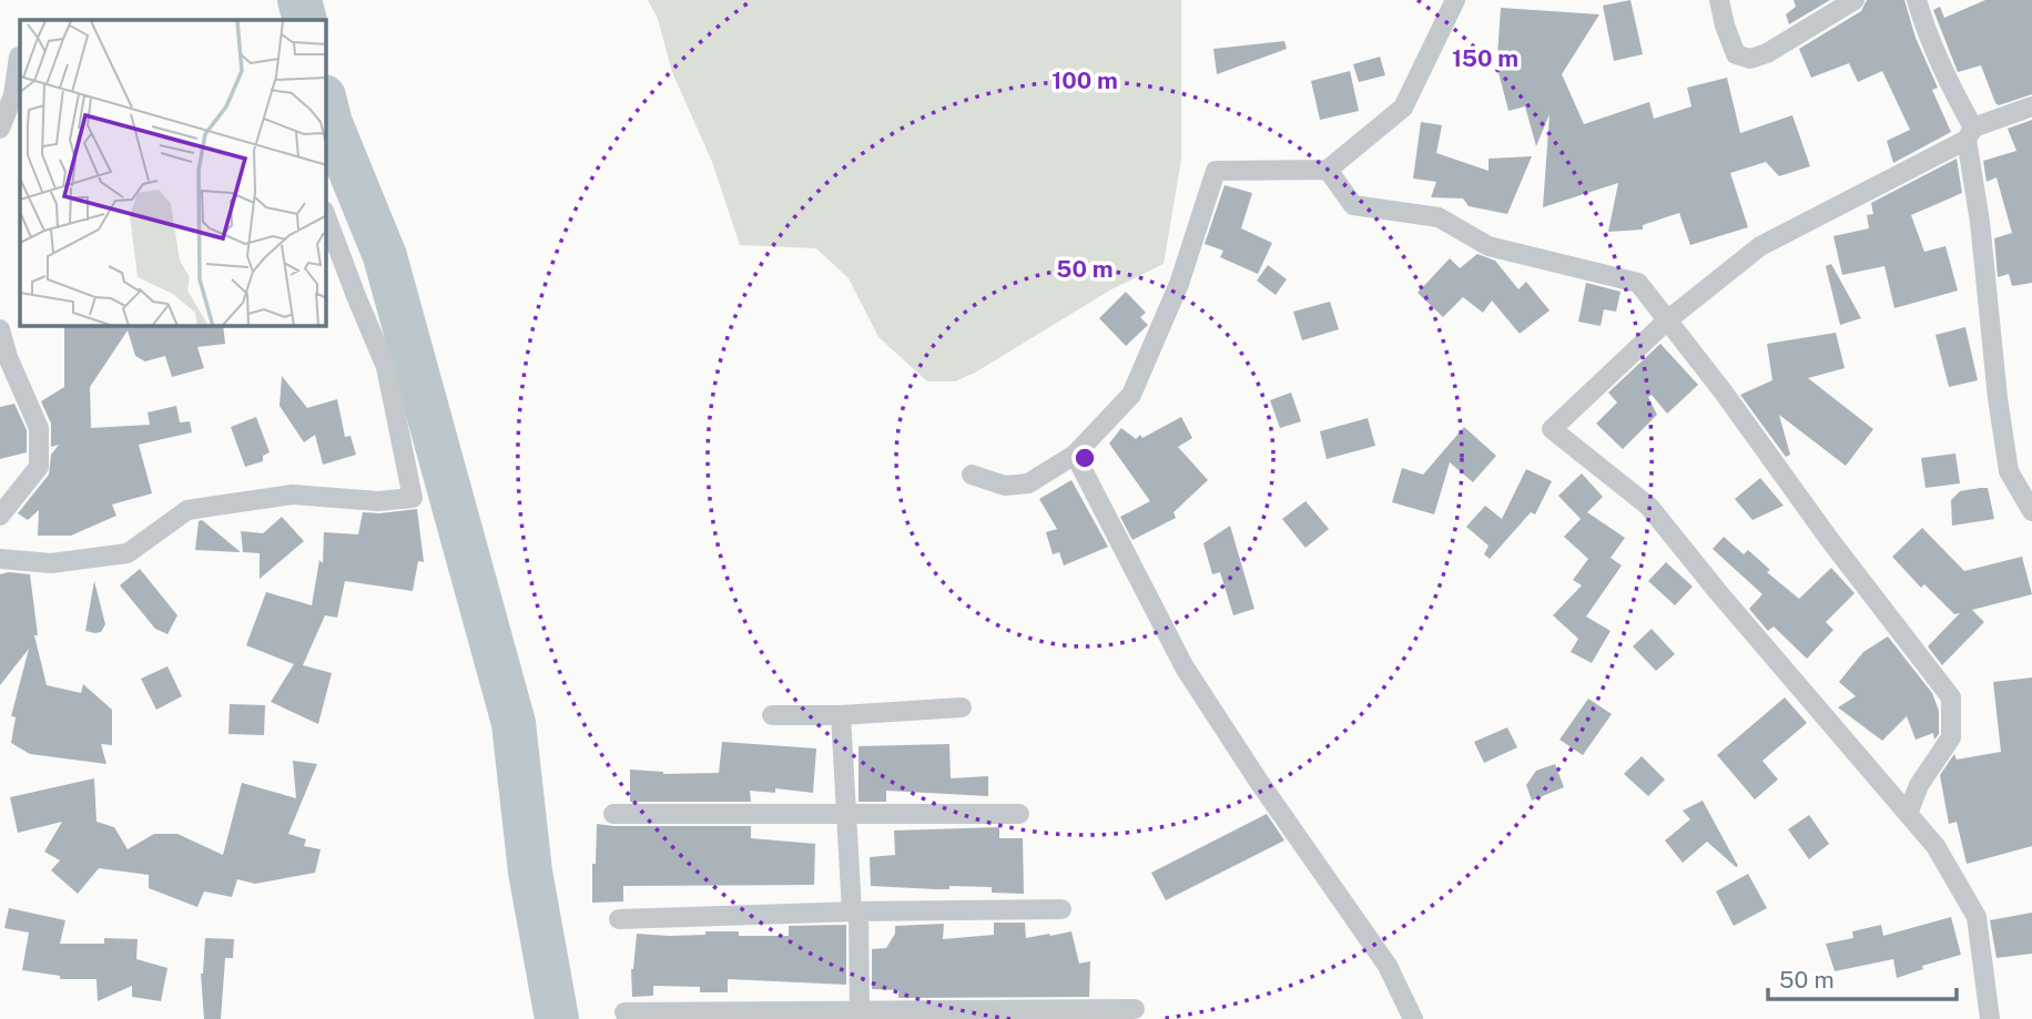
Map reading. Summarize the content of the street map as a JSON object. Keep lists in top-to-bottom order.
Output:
{
  "scale_bar": "50 m",
  "rings": ["150 m", "100 m", "50 m"]
}
